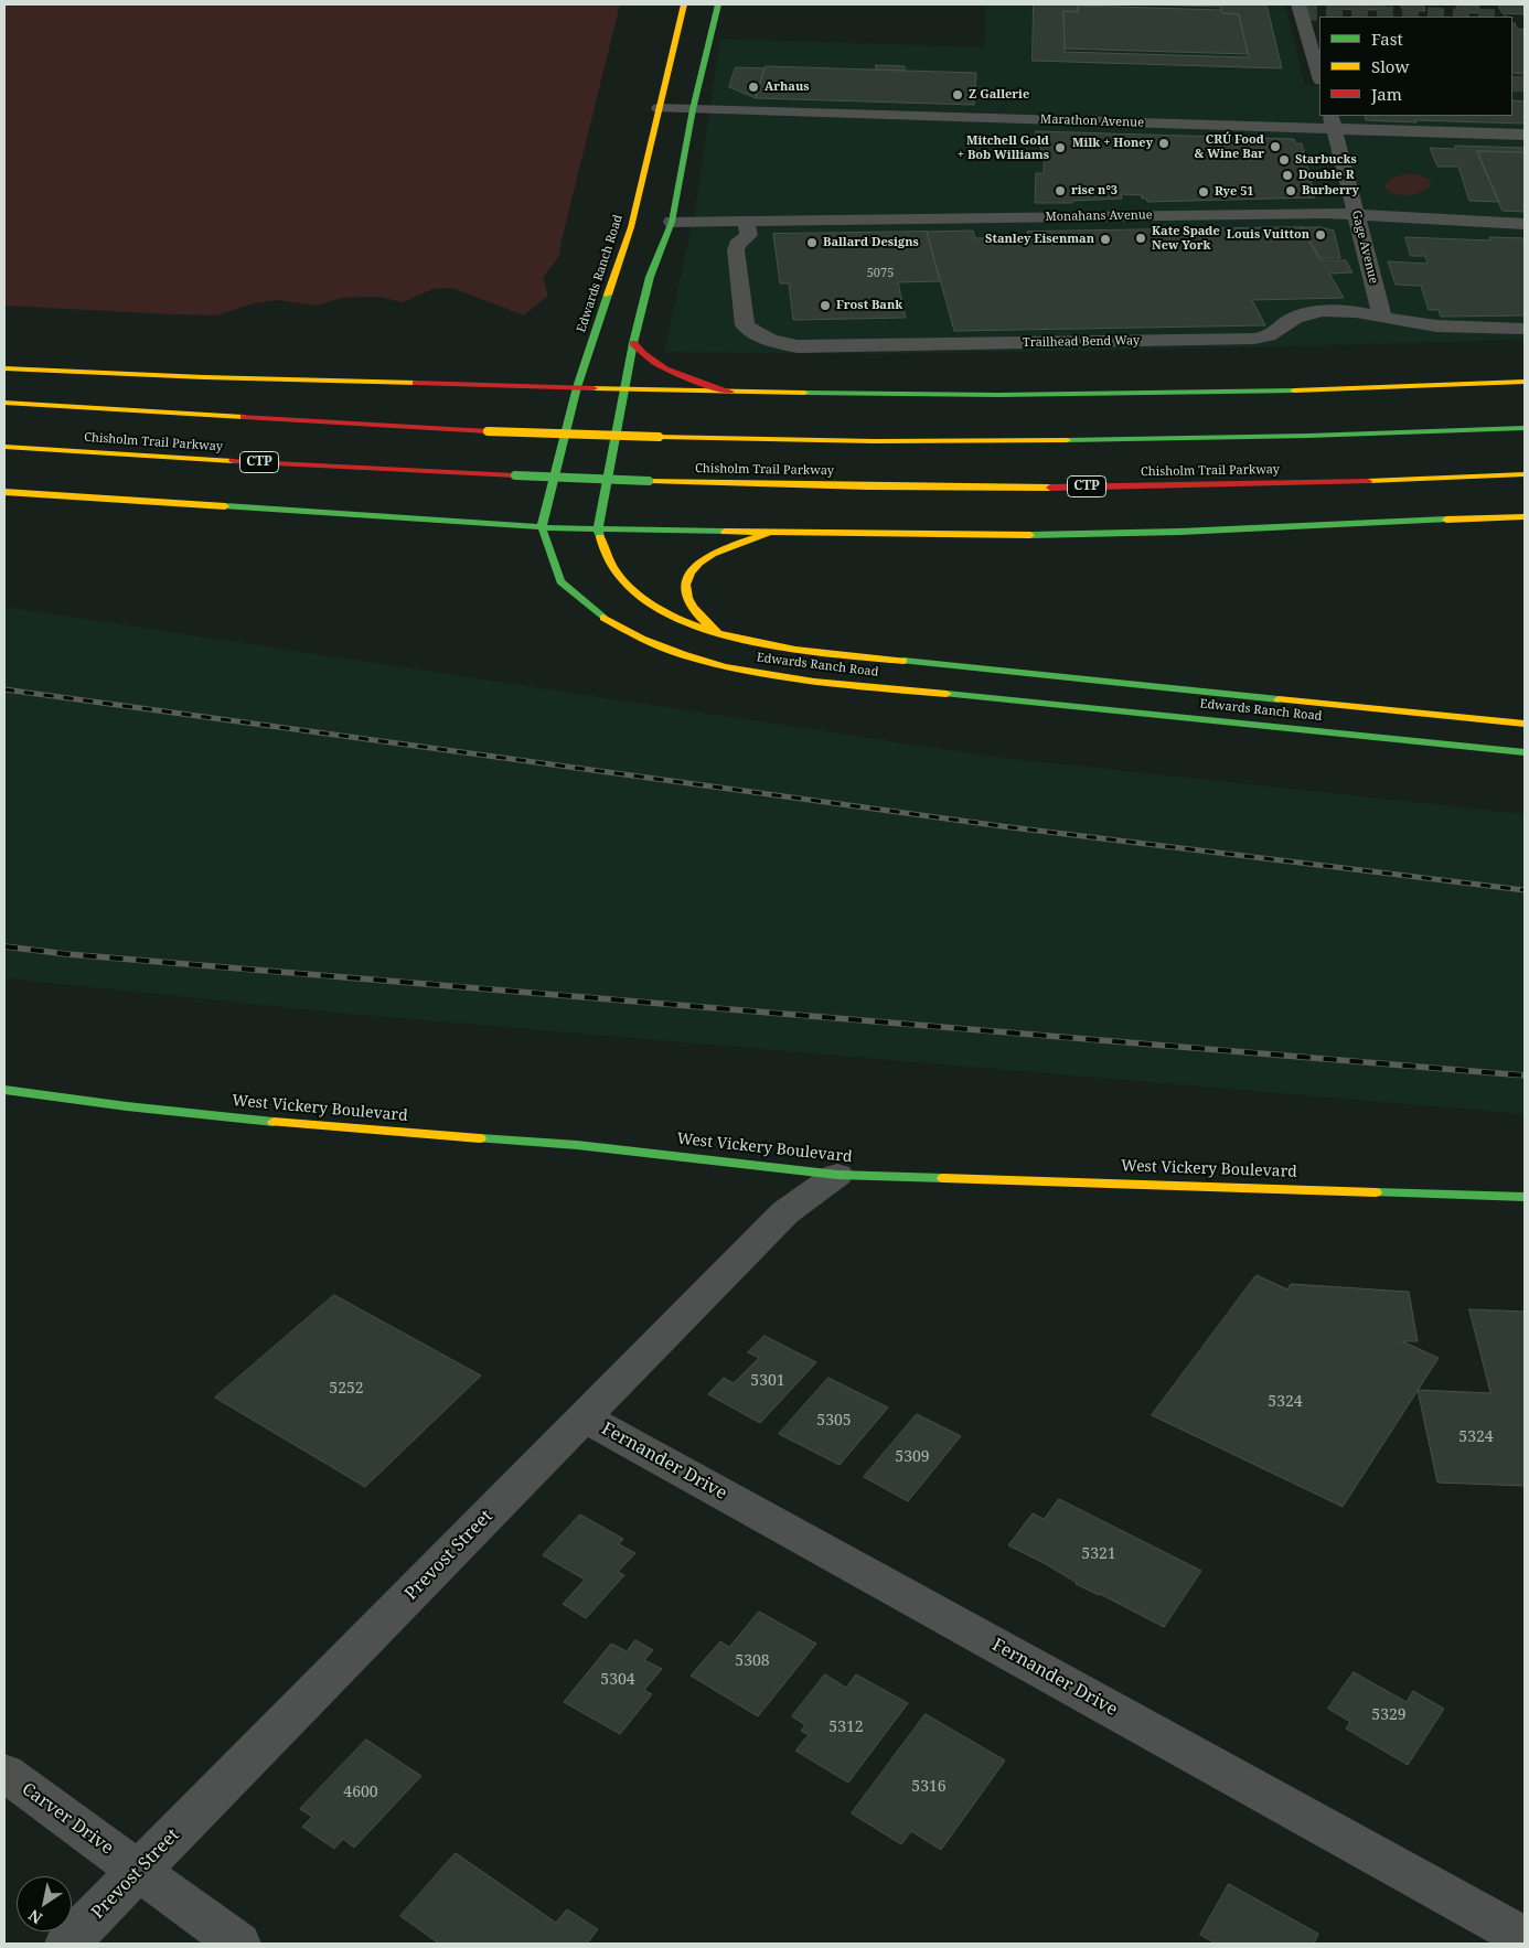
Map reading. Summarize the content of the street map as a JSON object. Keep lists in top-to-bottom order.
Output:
{
  "streets": {
    "main road": [
      "Edwards Ranch Road",
      "Chisholm Trail Parkway",
      "CTP",
      "West Vickery Boulevard"
    ],
    "street": [
      "Marathon Avenue",
      "Monahans Avenue",
      "Gage Avenue",
      "Trailhead Bend Way",
      "Fernander Drive",
      "Prevost Street",
      "Carver Drive"
    ]
  },
  "crossings": [
    ["Marathon Avenue", "Gage Avenue"],
    ["Marathon Avenue", "Edwards Ranch Road"],
    ["Monahans Avenue", "Gage Avenue"],
    ["Monahans Avenue", "Edwards Ranch Road"],
    ["Monahans Avenue", "Trailhead Bend Way"],
    ["Gage Avenue", "Trailhead Bend Way"],
    ["West Vickery Boulevard", "Prevost Street"],
    ["Fernander Drive", "Prevost Street"],
    ["Prevost Street", "Carver Drive"]
  ],
  "places": [
    "Arhaus",
    "Z Gallerie",
    "Milk + Honey",
    "CRÚ Food & Wine Bar",
    "Mitchell Gold + Bob Williams",
    "Starbucks",
    "Double R",
    "rise n°3",
    "Burberry",
    "Rye 51",
    "Louis Vuitton",
    "Kate Spade New York",
    "Stanley Eisenman",
    "Ballard Designs",
    "Frost Bank"
  ],
  "house_numbers": [
    "5075",
    "5301",
    "5252",
    "5324",
    "5305",
    "5324",
    "5309",
    "5321",
    "5308",
    "5304",
    "5329",
    "5312",
    "5316",
    "4600"
  ],
  "legend": ["Fast", "Slow", "Jam"],
  "north": "bottom left"
}
